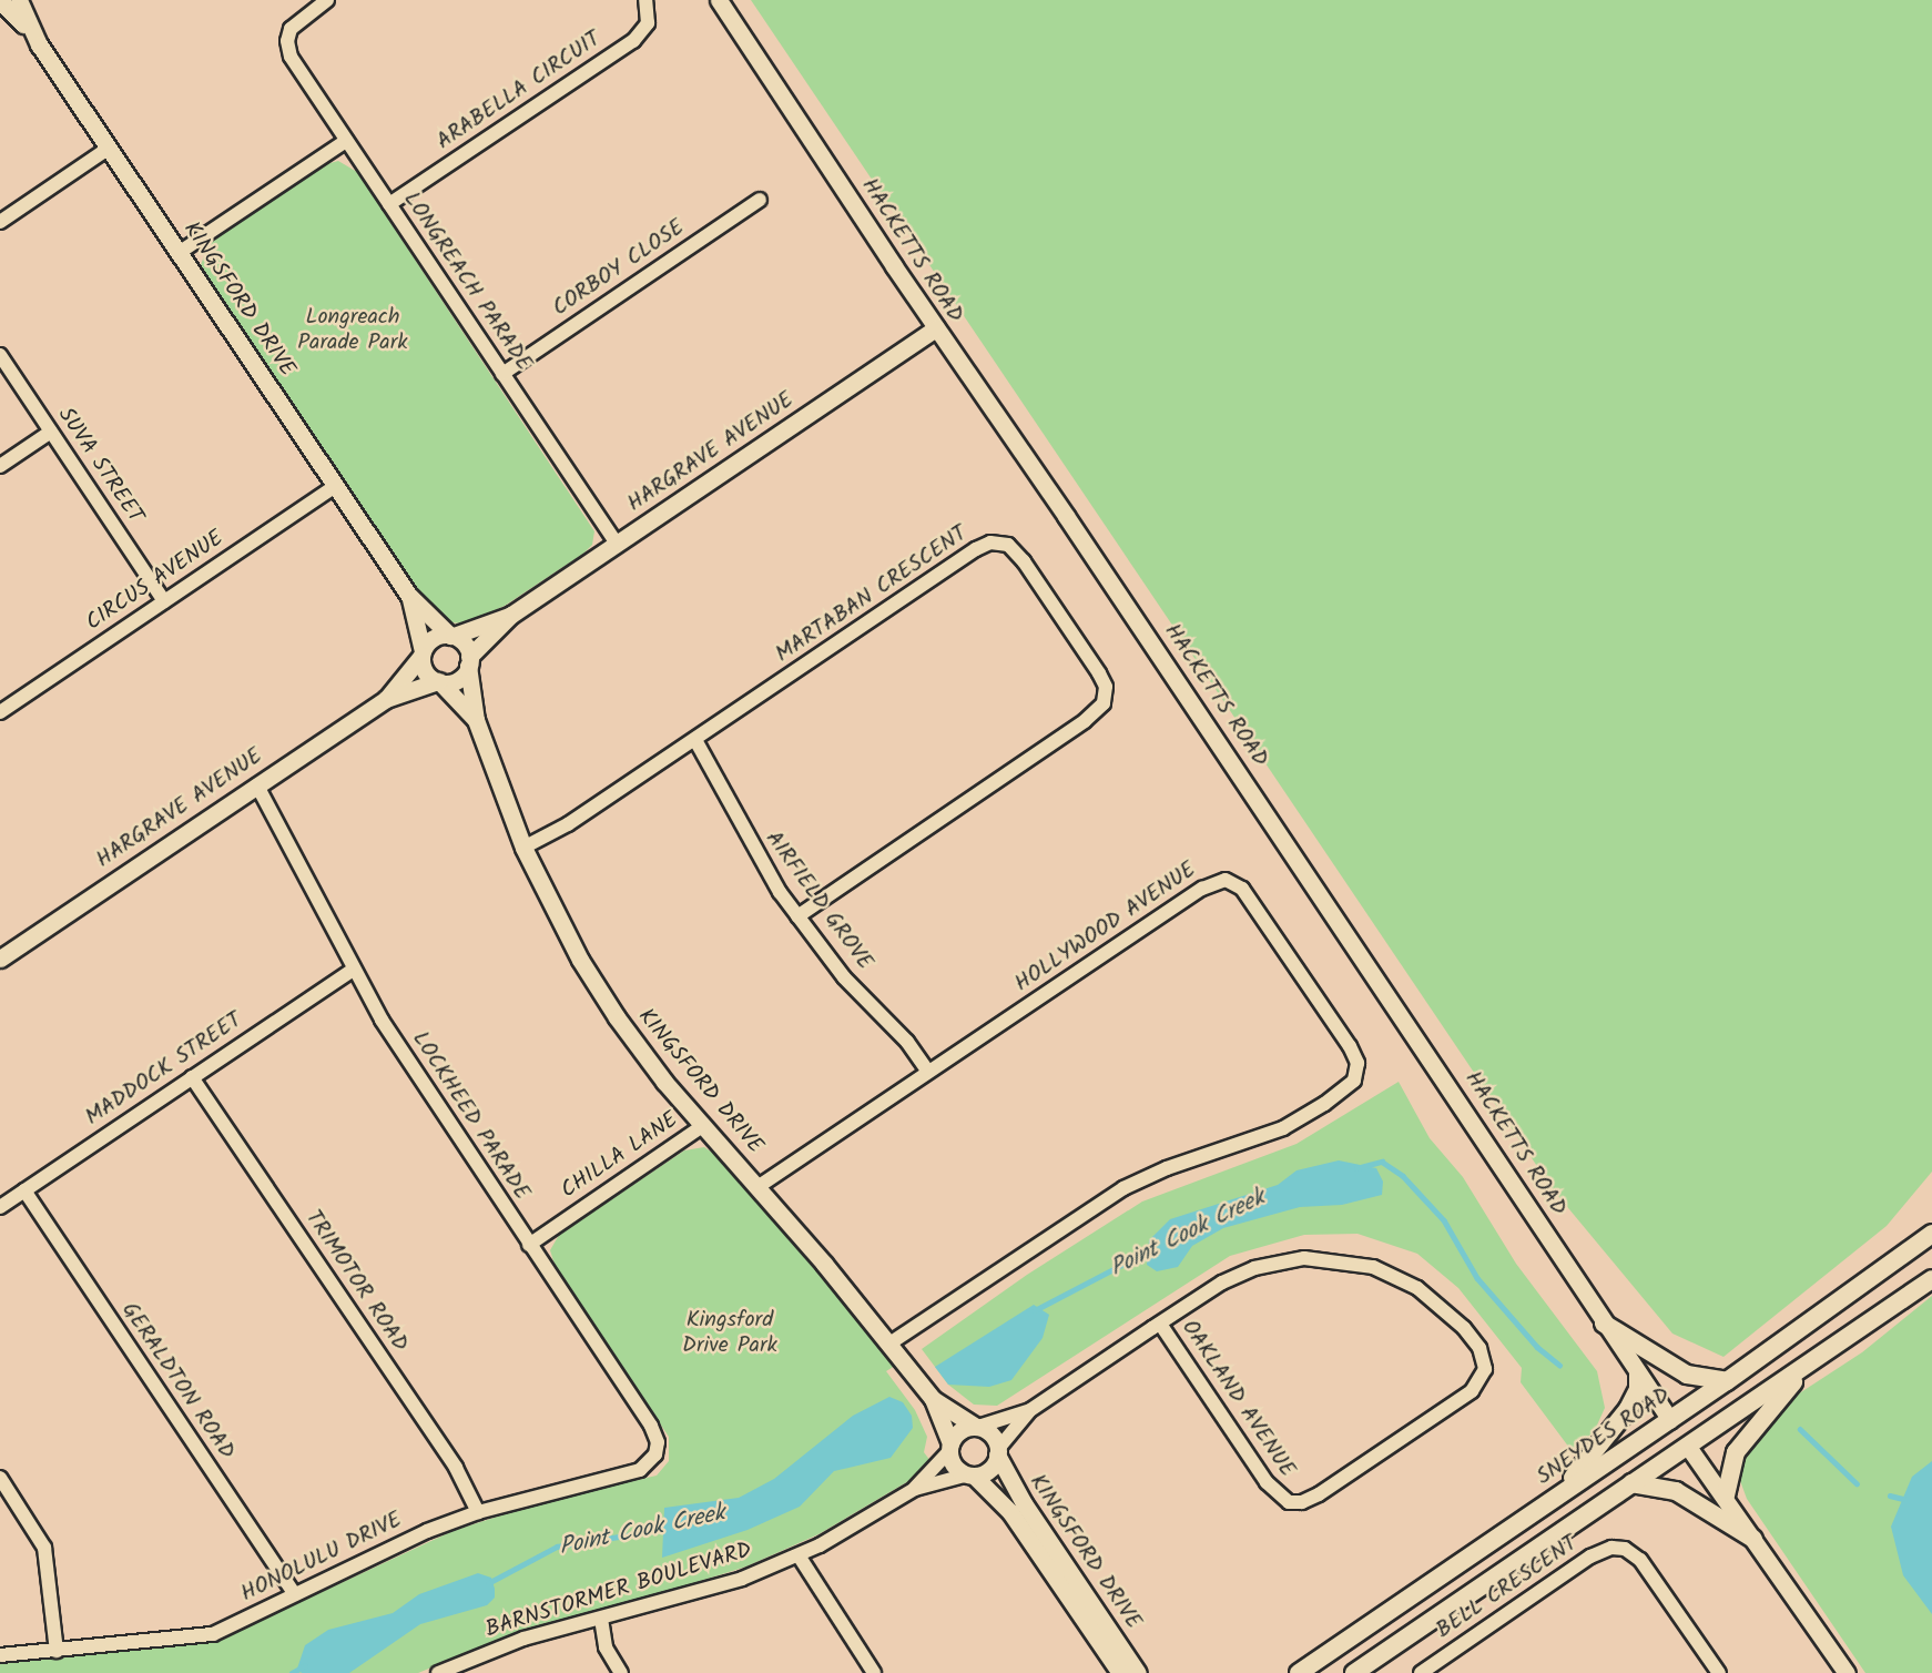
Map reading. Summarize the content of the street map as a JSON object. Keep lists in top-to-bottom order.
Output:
{
  "streets": {
    "main road": ["SNEYDES ROAD"],
    "street": [
      "ARABELLA CIRCUIT",
      "HACKETTS ROAD",
      "CORBOY CLOSE",
      "LONGREACH PARADE",
      "KINGSFORD DRIVE",
      "HARGRAVE AVENUE",
      "SUVA STREET",
      "CIRCUS AVENUE",
      "MARTABAN CRESCENT",
      "AIRFIELD GROVE",
      "HOLLYWOOD AVENUE",
      "MADDOCK STREET",
      "LOCKHEED PARADE",
      "CHILLA LANE",
      "TRIMOTOR ROAD",
      "GERALDTON ROAD",
      "OAKLAND AVENUE",
      "HONOLULU DRIVE",
      "BELL CRESCENT",
      "BARNSTORMER BOULEVARD"
    ]
  },
  "crossings": [
    ["ARABELLA CIRCUIT", "LONGREACH PARADE"],
    ["HACKETTS ROAD", "HARGRAVE AVENUE"],
    ["HACKETTS ROAD", "SNEYDES ROAD"],
    ["CORBOY CLOSE", "LONGREACH PARADE"],
    ["LONGREACH PARADE", "HARGRAVE AVENUE"],
    ["KINGSFORD DRIVE", "HARGRAVE AVENUE"],
    ["KINGSFORD DRIVE", "CIRCUS AVENUE"],
    ["KINGSFORD DRIVE", "MARTABAN CRESCENT"],
    ["KINGSFORD DRIVE", "HOLLYWOOD AVENUE"],
    ["KINGSFORD DRIVE", "CHILLA LANE"],
    ["KINGSFORD DRIVE", "BARNSTORMER BOULEVARD"],
    ["HARGRAVE AVENUE", "LOCKHEED PARADE"],
    ["SUVA STREET", "CIRCUS AVENUE"],
    ["MARTABAN CRESCENT", "AIRFIELD GROVE"],
    ["AIRFIELD GROVE", "HOLLYWOOD AVENUE"],
    ["MADDOCK STREET", "LOCKHEED PARADE"],
    ["MADDOCK STREET", "TRIMOTOR ROAD"],
    ["MADDOCK STREET", "GERALDTON ROAD"],
    ["LOCKHEED PARADE", "CHILLA LANE"],
    ["LOCKHEED PARADE", "HONOLULU DRIVE"],
    ["TRIMOTOR ROAD", "HONOLULU DRIVE"],
    ["GERALDTON ROAD", "HONOLULU DRIVE"]
  ],
  "water": ["Point Cook Creek"],
  "parks": ["Longreach Parade Park", "Kingsford Drive Park"]
}
